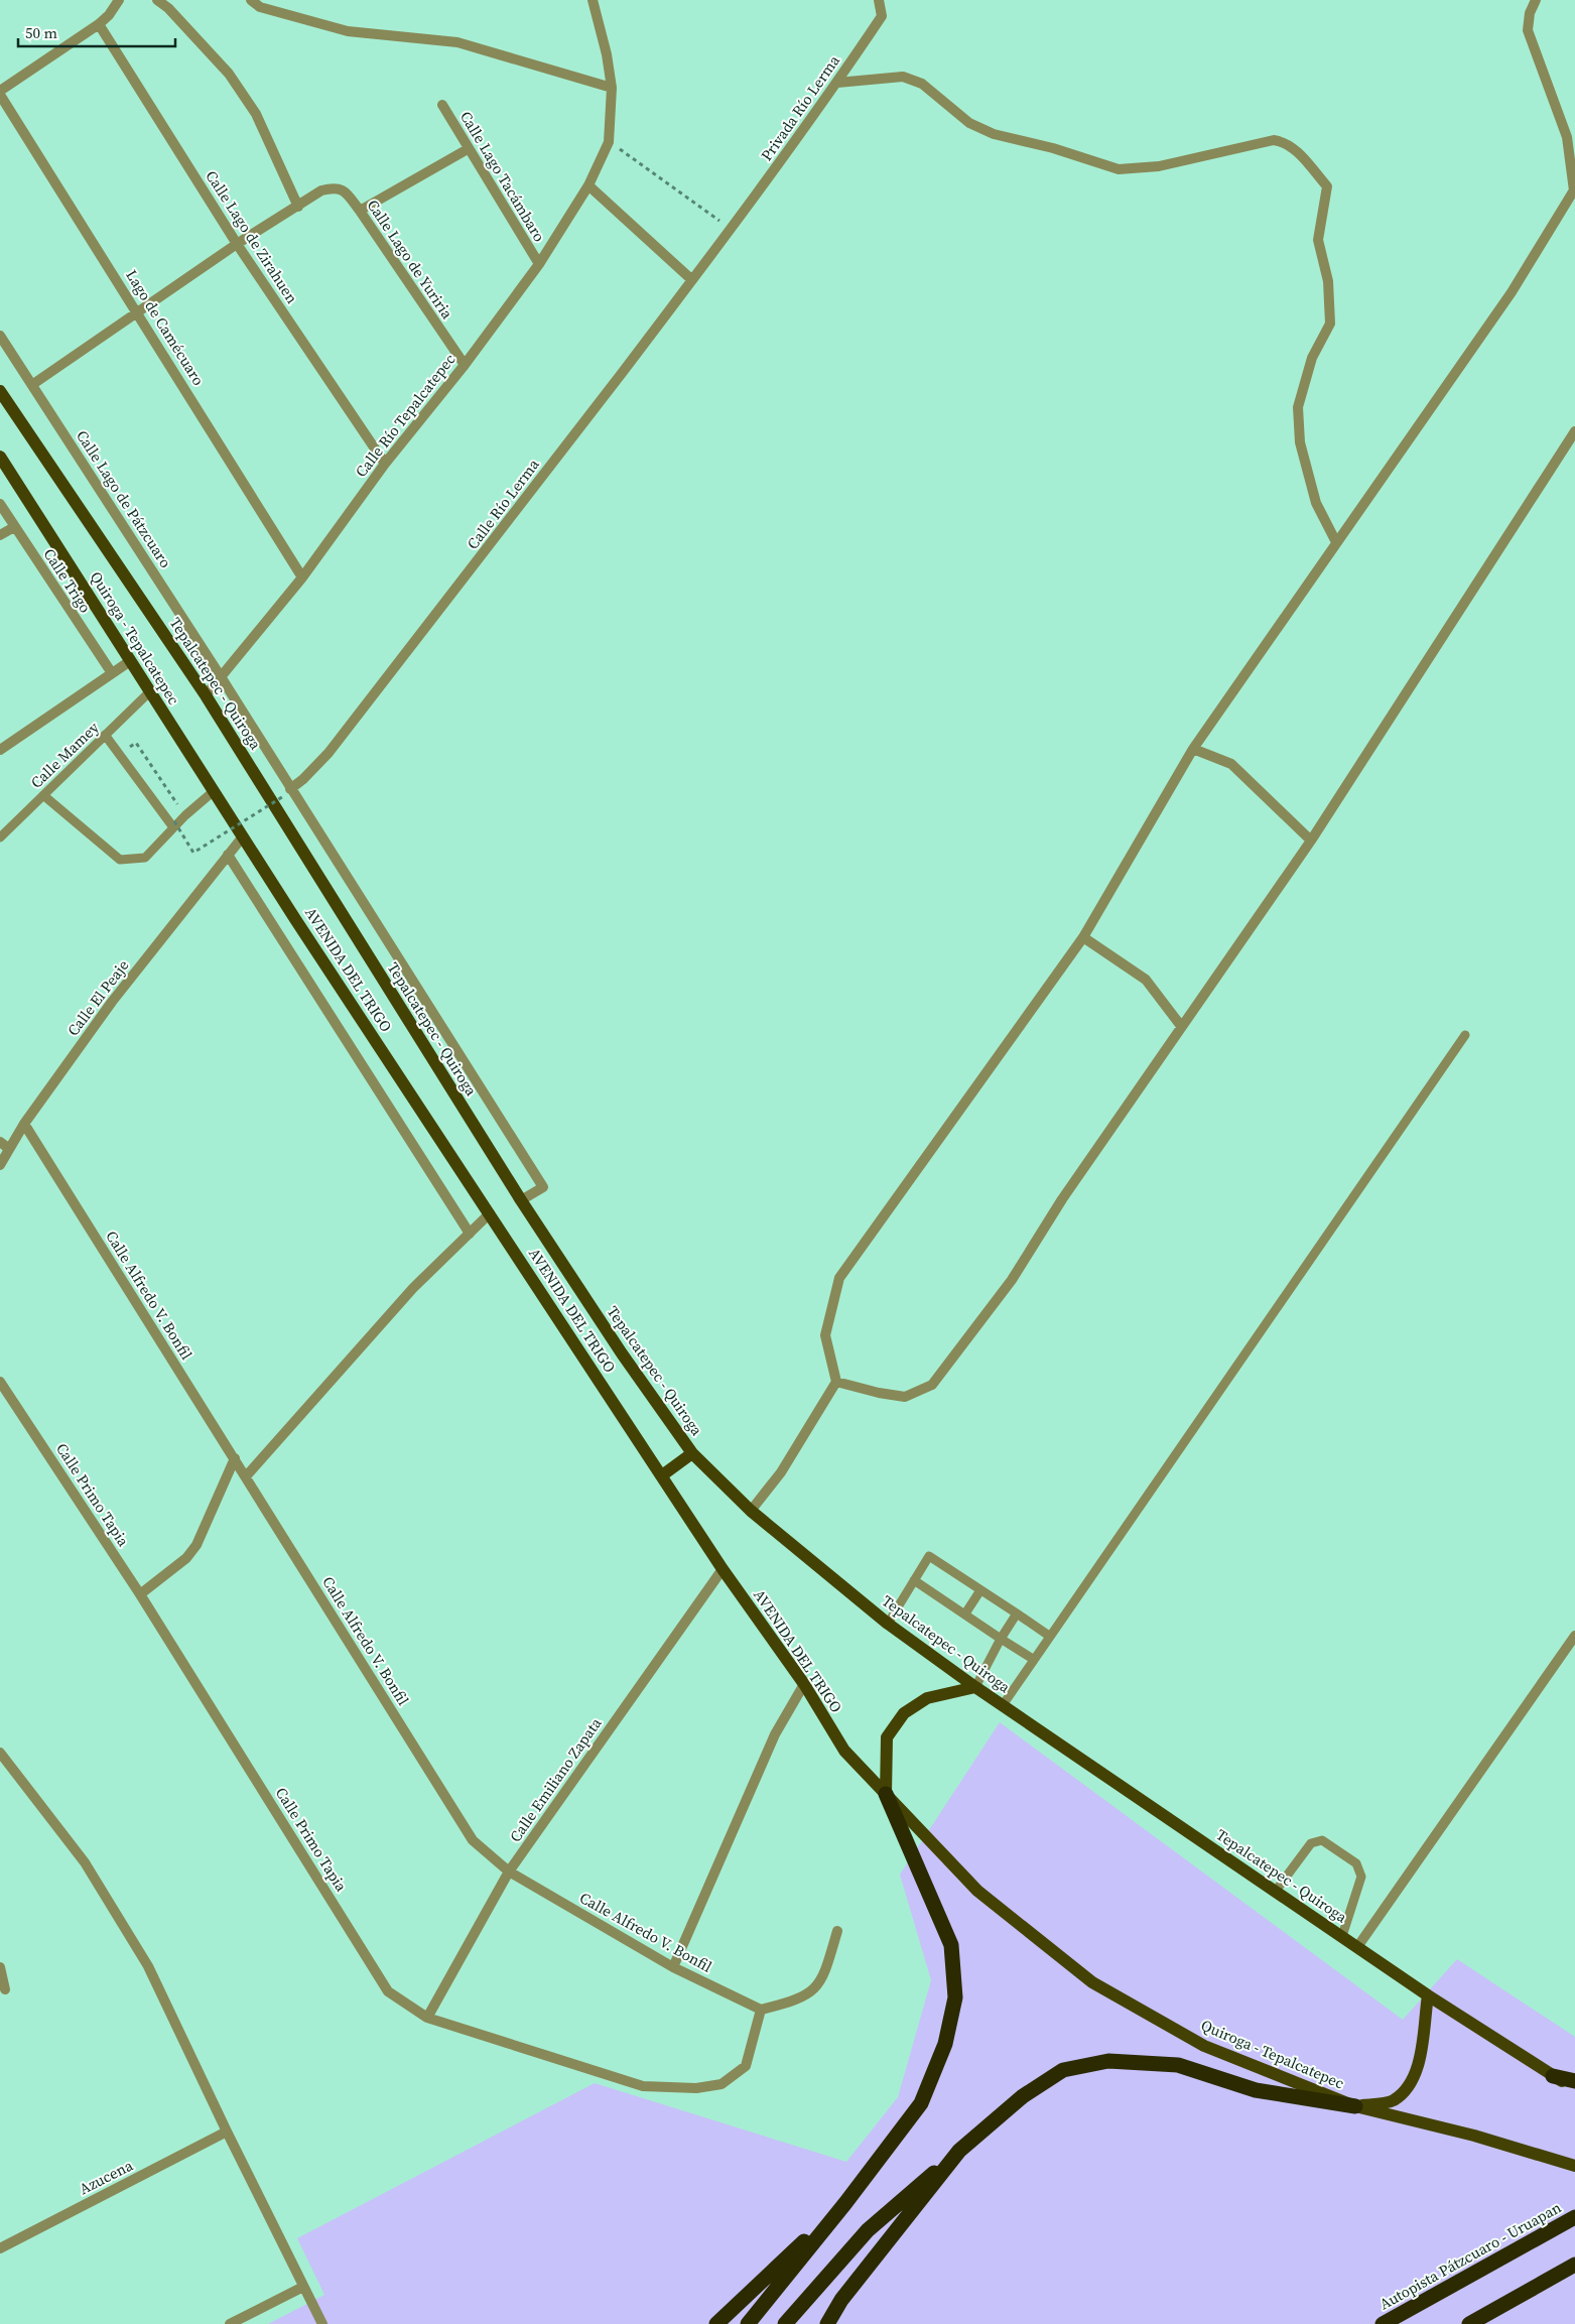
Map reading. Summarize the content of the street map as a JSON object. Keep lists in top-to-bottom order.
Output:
{
  "streets": {
    "highway": ["Autopista Pátzcuaro - Uruapan"],
    "main road": ["Quiroga - Tepalcatepec", "Tepalcatepec - Quiroga", "AVENIDA DEL TRIGO"],
    "street": [
      "Privada Río Lerma",
      "Calle Lago Tacámbaro",
      "Calle Lago de Zirahuen",
      "Calle Lago de Yuriria",
      "Lago de Camécuaro",
      "Calle Río Tepalcatepec",
      "Calle Lago de Pátzcuaro",
      "Calle Río Lerma",
      "Calle Trigo",
      "Calle El Peaje",
      "Calle Alfredo V. Bonfil",
      "Calle Primo Tapia",
      "Calle Emiliano Zapata",
      "Azucena"
    ],
    "lane": ["Calle Mamey"]
  },
  "crossings": [
    ["Privada Río Lerma", "Calle Río Lerma"],
    ["Calle Lago Tacámbaro", "Calle Río Tepalcatepec"],
    ["Calle Lago de Zirahuen", "Calle Río Tepalcatepec"],
    ["Calle Lago de Yuriria", "Calle Río Tepalcatepec"],
    ["Lago de Camécuaro", "Calle Río Tepalcatepec"],
    ["Calle Río Tepalcatepec", "Calle Lago de Pátzcuaro"],
    ["Calle Río Tepalcatepec", "Tepalcatepec - Quiroga"],
    ["Calle Lago de Pátzcuaro", "Calle Río Lerma"],
    ["Calle Lago de Pátzcuaro", "Tepalcatepec - Quiroga"],
    ["Quiroga - Tepalcatepec", "Calle Mamey"],
    ["Quiroga - Tepalcatepec", "AVENIDA DEL TRIGO"],
    ["Quiroga - Tepalcatepec", "Calle El Peaje"],
    ["AVENIDA DEL TRIGO", "Calle El Peaje"],
    ["AVENIDA DEL TRIGO", "Calle Emiliano Zapata"],
    ["Calle El Peaje", "Calle Alfredo V. Bonfil"],
    ["Calle Alfredo V. Bonfil", "Calle Primo Tapia"],
    ["Calle Alfredo V. Bonfil", "Calle Emiliano Zapata"],
    ["Calle Primo Tapia", "Calle Emiliano Zapata"]
  ],
  "scale_bar": "50 m"
}
